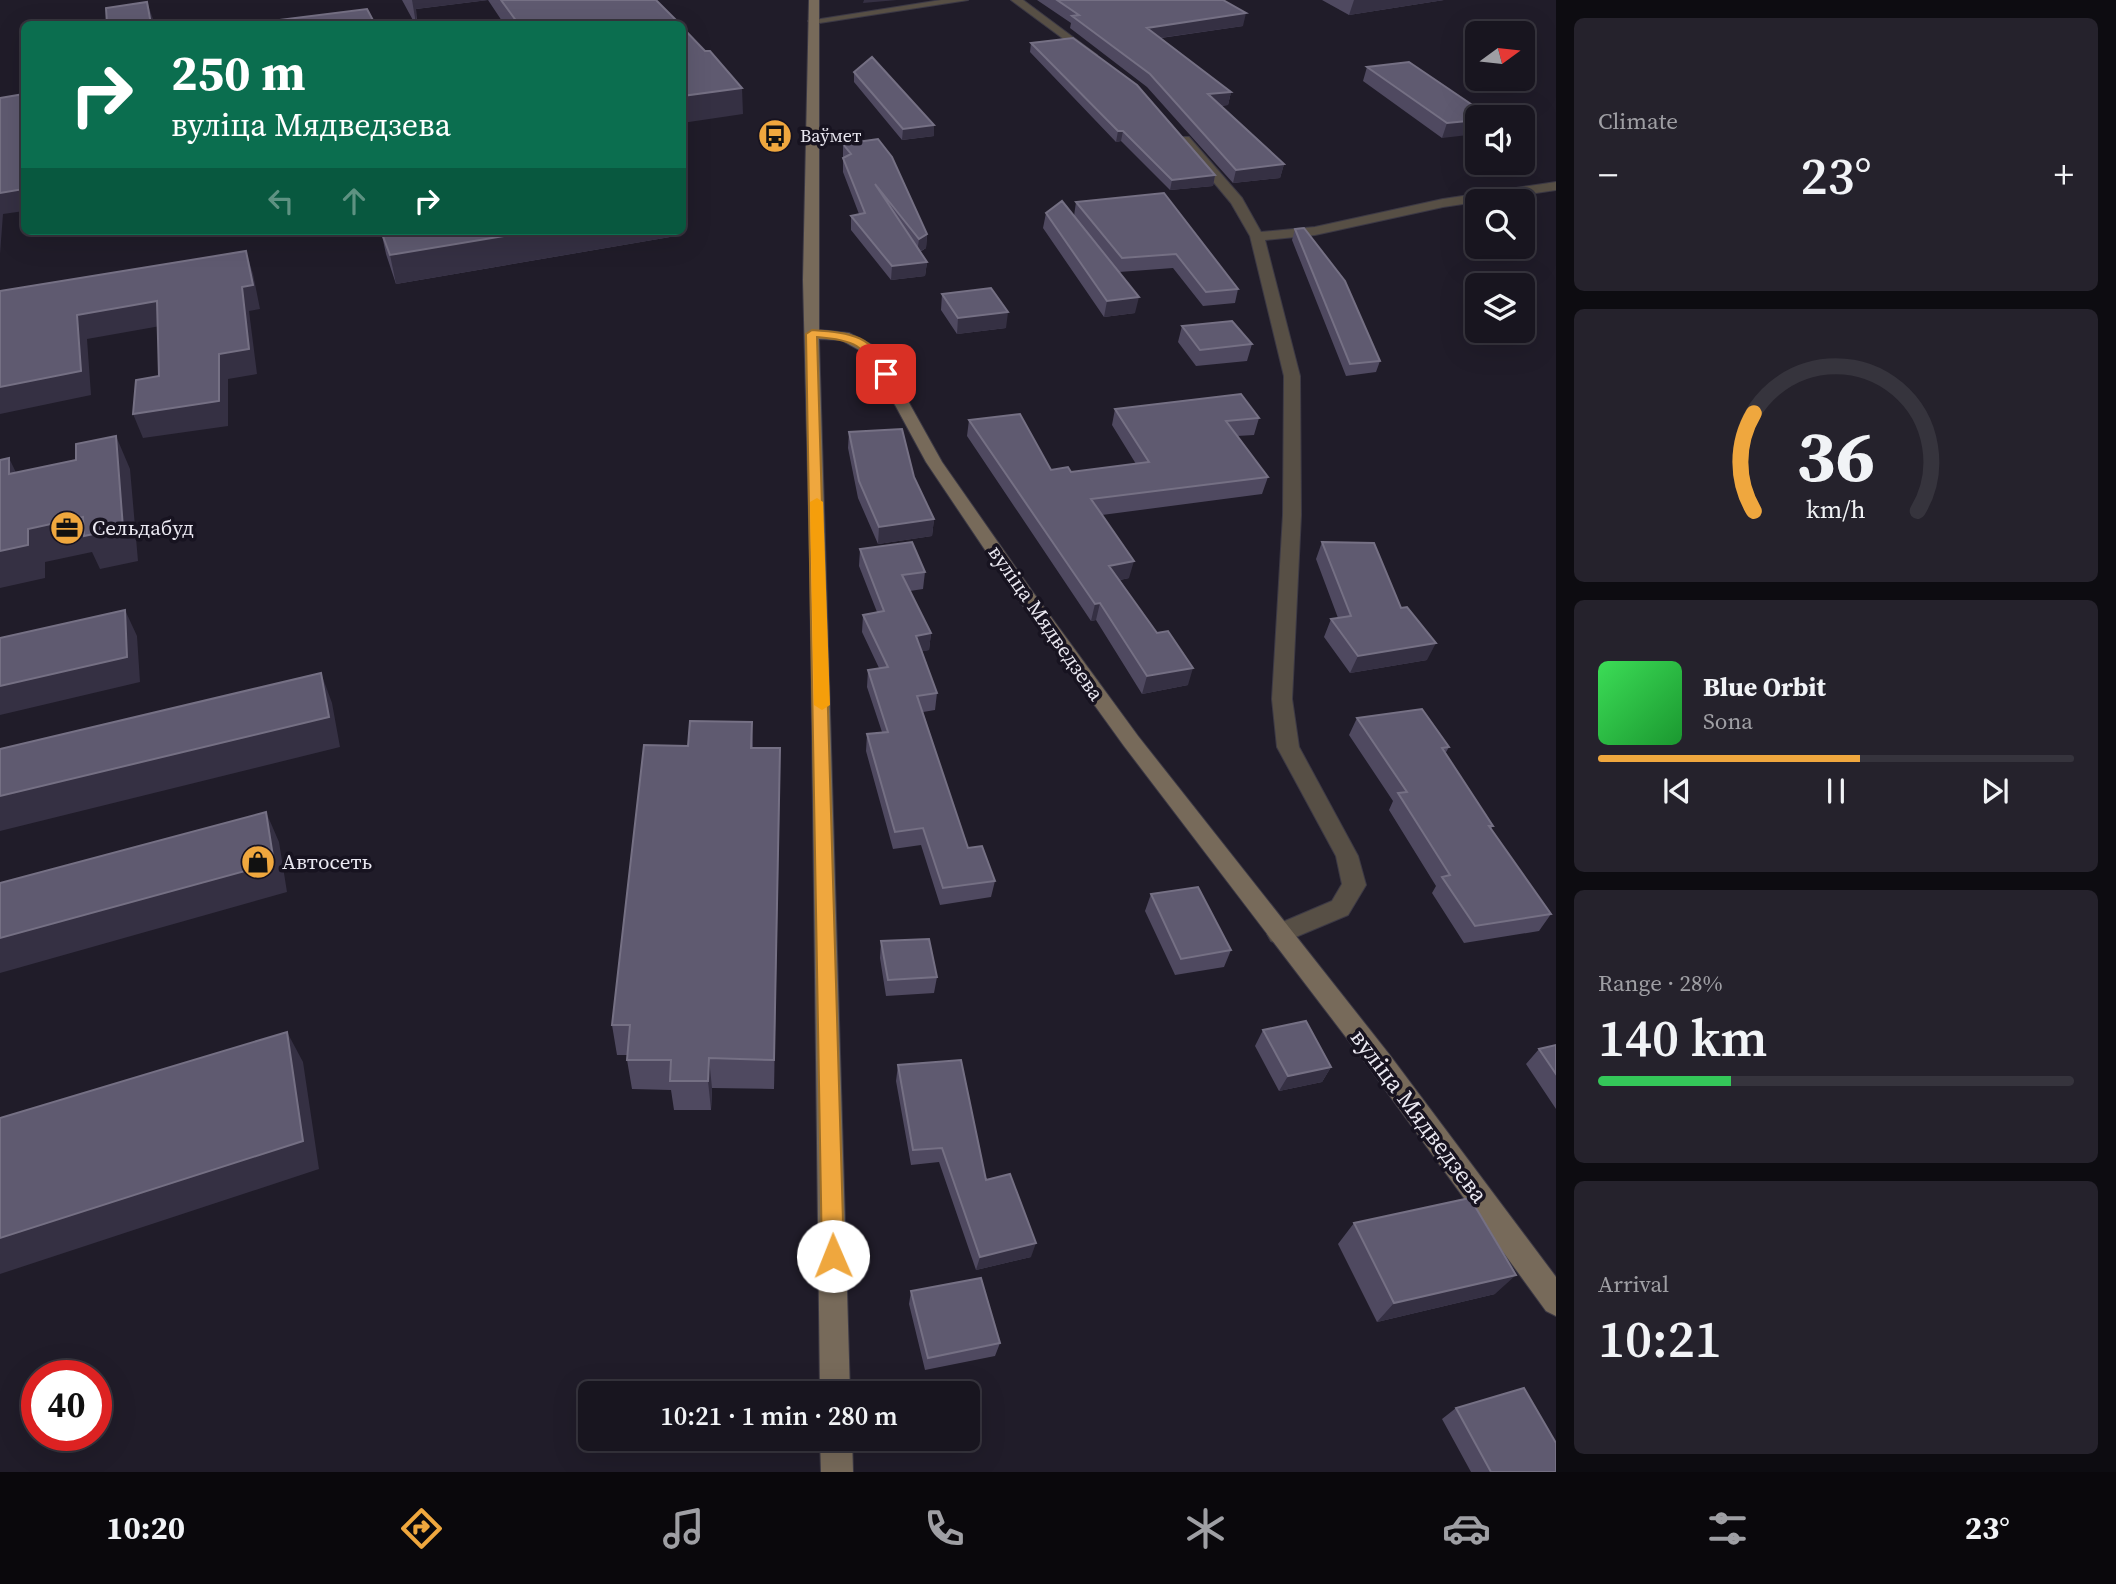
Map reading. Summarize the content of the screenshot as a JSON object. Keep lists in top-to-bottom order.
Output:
{
  "streets": {
    "street": ["вуліца Мядведзева"]
  },
  "places": {
    "bus stop": ["Ваўмет"],
    "office": ["Сельдабуд"],
    "shop": ["Автосеть"]
  },
  "north": "right",
  "page": {
    "tile": [
      "Climate",
      ["Range · 28%", "140 km"],
      ["Arrival", "10:21"]
    ],
    "turn": ["250 m", "вуліца Мядведзева"],
    "heat": ["−", "23°", "+"],
    "song": ["Blue Orbit", "Sona"],
    "limit": "40",
    "trip": "10:21 · 1 min · 280 m",
    "tabs": ["10:20", "23°"],
    "gauge": ["36", "km/h"]
  }
}
